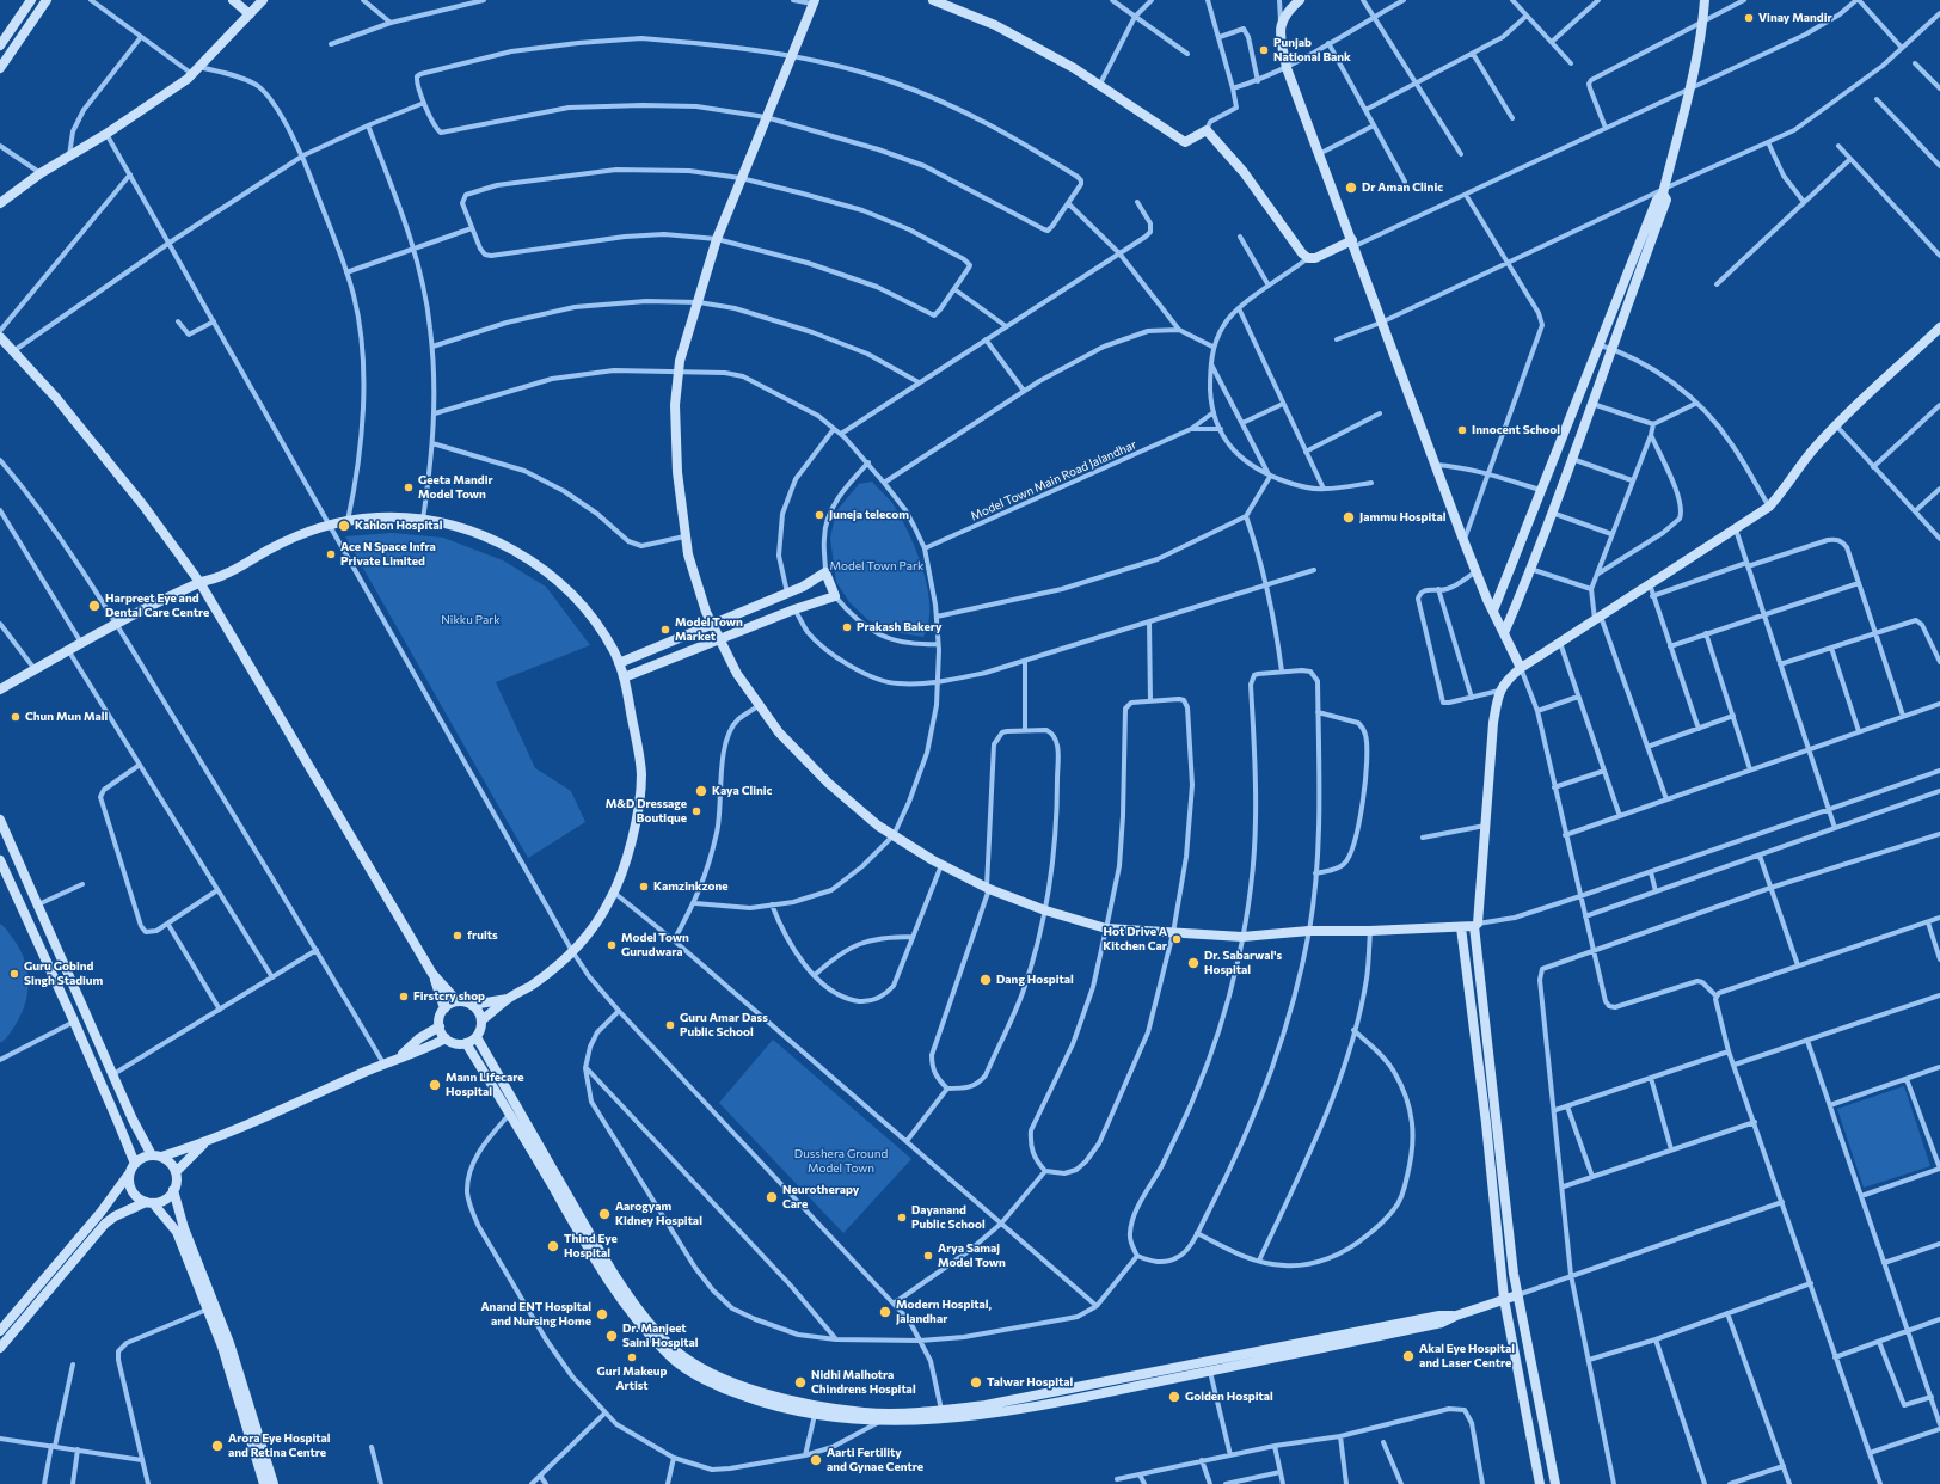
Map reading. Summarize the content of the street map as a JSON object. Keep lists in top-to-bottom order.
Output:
{
  "streets": {
    "street": ["Model Town Main Road Jalandhar"]
  },
  "parks": ["Model Town Park", "Nikku Park", "Dusshera Ground Model Town"],
  "places": [
    "Vinay Mandir",
    "Punjab National Bank",
    "Dr Aman Clinic",
    "Innocent School",
    "Geeta Mandir Model Town",
    "Juneja telecom",
    "Jammu Hospital",
    "Kahlon Hospital",
    "Ace N Space Infra Private Limited",
    "Harpreet Eye and Dental Care Centre",
    "Prakash Bakery",
    "Model Town Market",
    "Chun Mun Mall",
    "Kaya Clinic",
    "M&D Dressage Boutique",
    "Kamzinkzone",
    "fruits",
    "Hot Drive A Kitchen Car",
    "Model Town Gurudwara",
    "Dr. Sabarwal's Hospital",
    "Guru Gobind Singh Stadium",
    "Dang Hospital",
    "Firstcry shop",
    "Guru Amar Dass Public School",
    "Mann Lifecare Hospital",
    "Neurotherapy Care",
    "Aarogyam Kidney Hospital",
    "Dayanand Public School",
    "Thind Eye Hospital",
    "Arya Samaj Model Town",
    "Modern Hospital, Jalandhar",
    "Anand ENT Hospital and Nursing Home",
    "Dr. Manjeet Saini Hospital",
    "Akal Eye Hospital and Laser Centre",
    "Guri Makeup Artist",
    "Nidhi Malhotra Chindrens Hospital",
    "Talwar Hospital",
    "Golden Hospital",
    "Arora Eye Hospital and Retina Centre",
    "Aarti Fertility and Gynae Centre"
  ]
}
